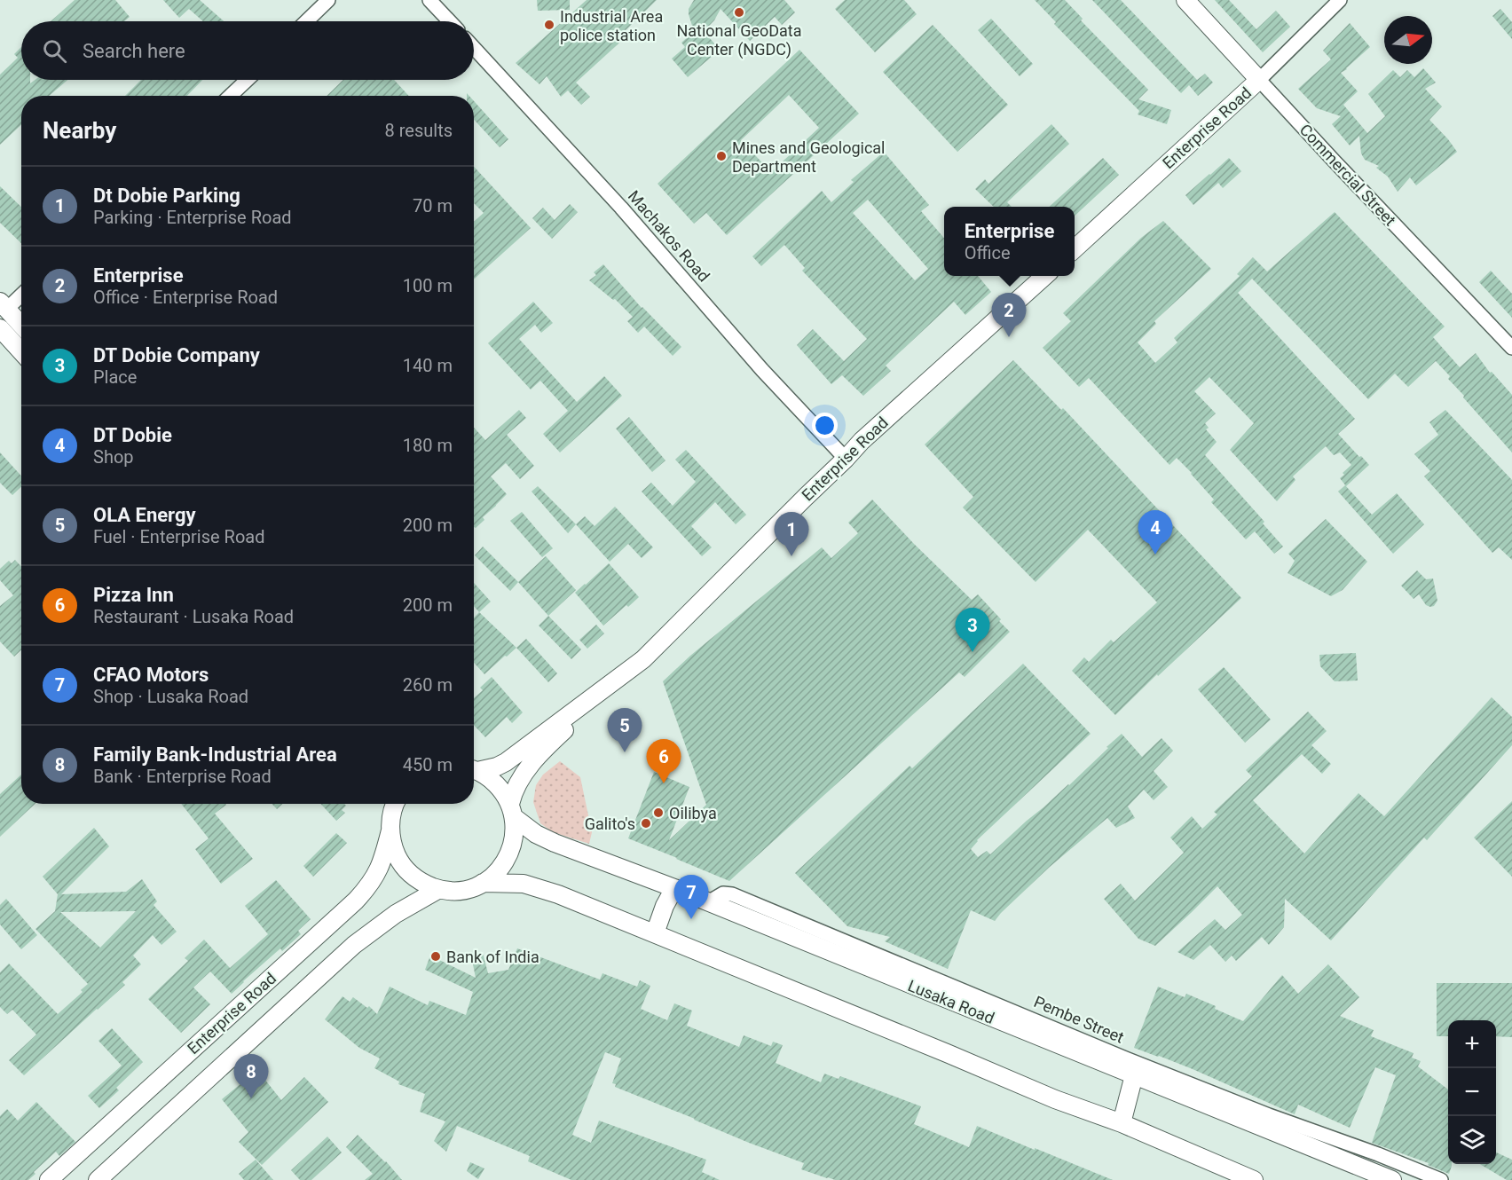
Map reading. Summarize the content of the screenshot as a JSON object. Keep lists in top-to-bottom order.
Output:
{
  "streets": {
    "main road": ["Enterprise Road", "Commercial Street", "Lusaka Road"],
    "street": ["Machakos Road", "Pembe Street"]
  },
  "crossings": [
    ["Enterprise Road", "Commercial Street"],
    ["Enterprise Road", "Machakos Road"],
    ["Enterprise Road", "Lusaka Road"],
    ["Lusaka Road", "Pembe Street"]
  ],
  "places": [
    "National GeoData Center (NGDC)",
    "Industrial Area police station",
    "Mines and Geological Department",
    "Oilibya",
    "Galito's",
    "Bank of India"
  ],
  "north": "right",
  "page": {
    "search": "Search here",
    "heading": ["Nearby", "8 results"],
    "list": [
      {
        "mark": "1",
        "name": "Dt Dobie Parking",
        "note": "Parking · Enterprise Road",
        "value": "70 m"
      },
      {
        "mark": "2",
        "name": "Enterprise",
        "note": "Office · Enterprise Road",
        "value": "100 m"
      },
      {
        "mark": "3",
        "name": "DT Dobie Company",
        "note": "Place",
        "value": "140 m"
      },
      {
        "mark": "4",
        "name": "DT Dobie",
        "note": "Shop",
        "value": "180 m"
      },
      {
        "mark": "5",
        "name": "OLA Energy",
        "note": "Fuel · Enterprise Road",
        "value": "200 m"
      },
      {
        "mark": "6",
        "name": "Pizza Inn",
        "note": "Restaurant · Lusaka Road",
        "value": "200 m"
      },
      {
        "mark": "7",
        "name": "CFAO Motors",
        "note": "Shop · Lusaka Road",
        "value": "260 m"
      },
      {
        "mark": "8",
        "name": "Family Bank-Industrial Area",
        "note": "Bank · Enterprise Road",
        "value": "450 m"
      }
    ],
    "popup": ["Enterprise", "Office"],
    "pins": [
      "2",
      "4",
      "1",
      "3",
      "5",
      "6",
      "7",
      "8"
    ],
    "map_buttons": ["+", "−"]
  }
}
